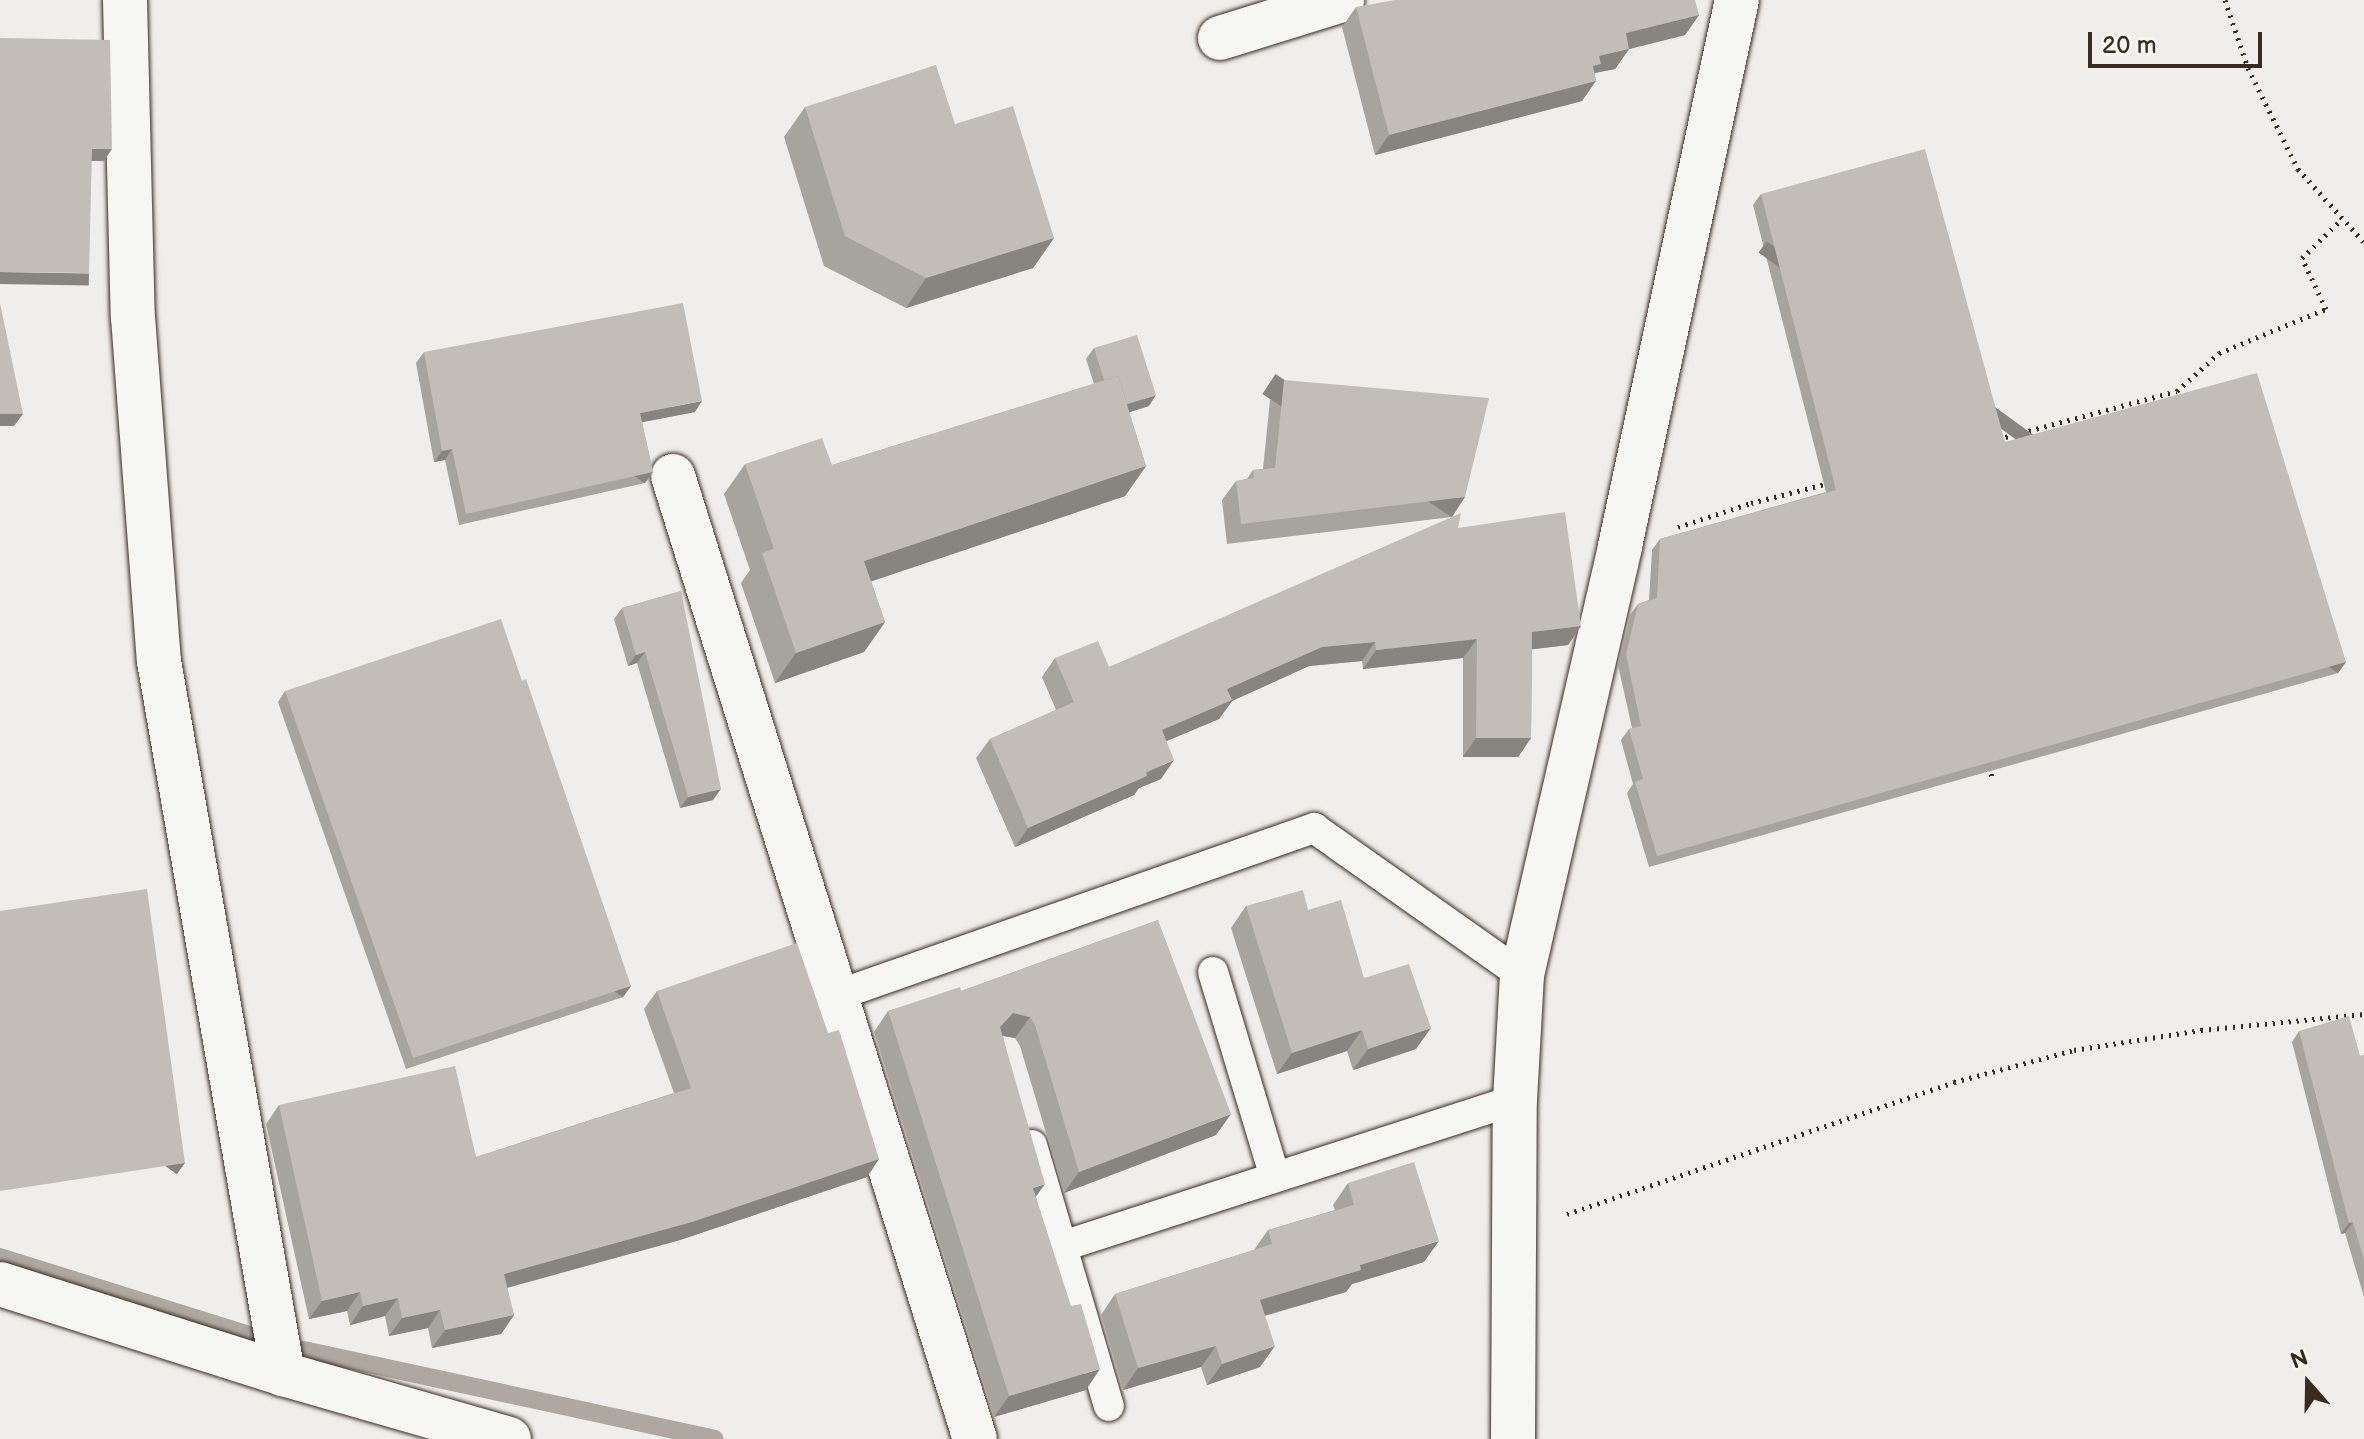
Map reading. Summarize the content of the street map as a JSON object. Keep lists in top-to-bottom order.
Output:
{
  "scale_bar": "20 m",
  "north": "top"
}
